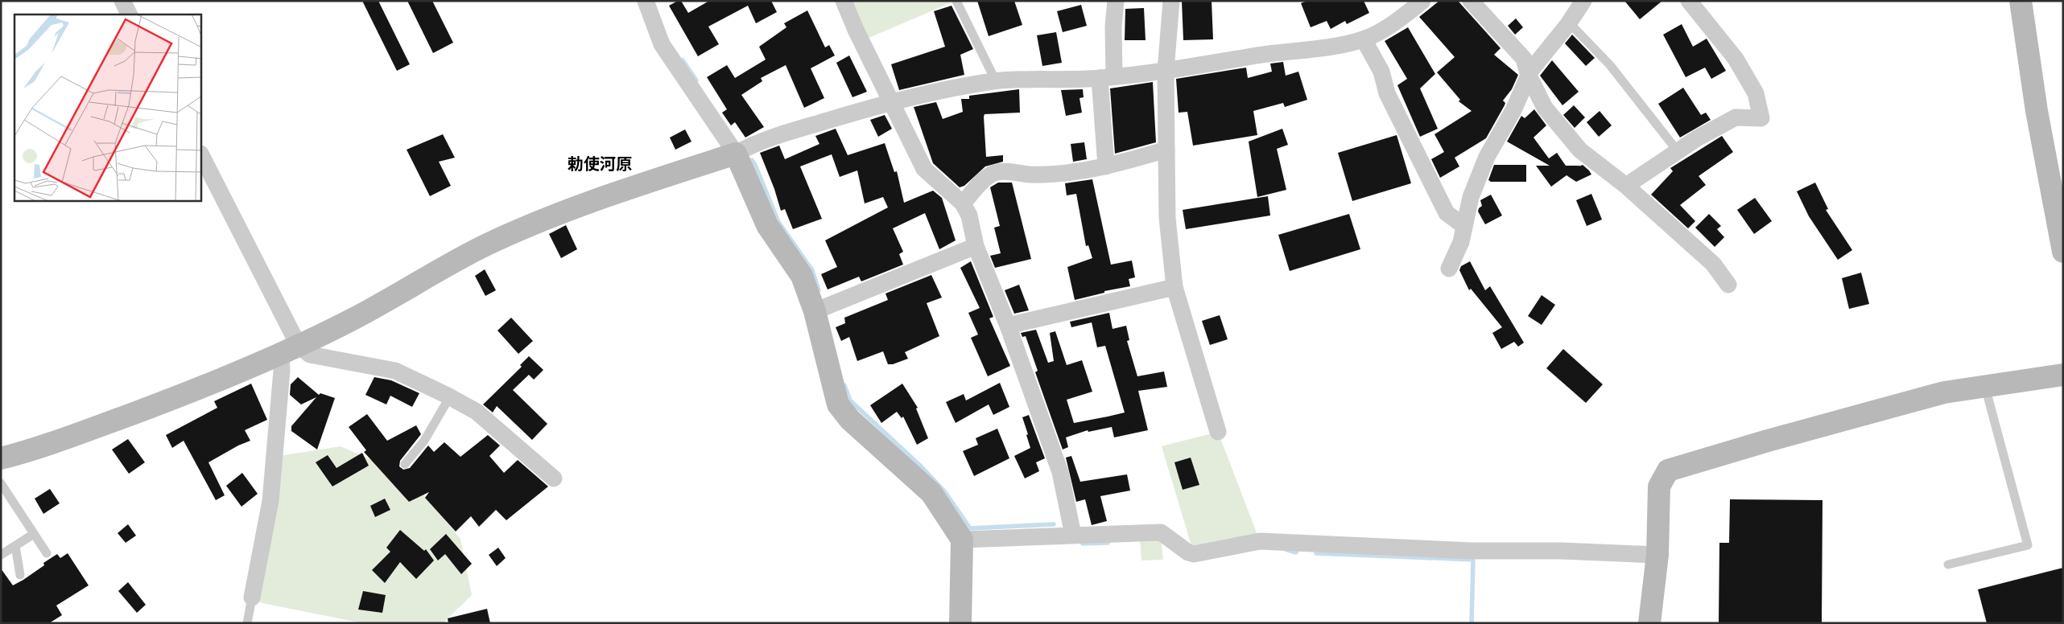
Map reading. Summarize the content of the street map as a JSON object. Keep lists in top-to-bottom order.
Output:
{
  "districts": ["勅使河原"]
}
